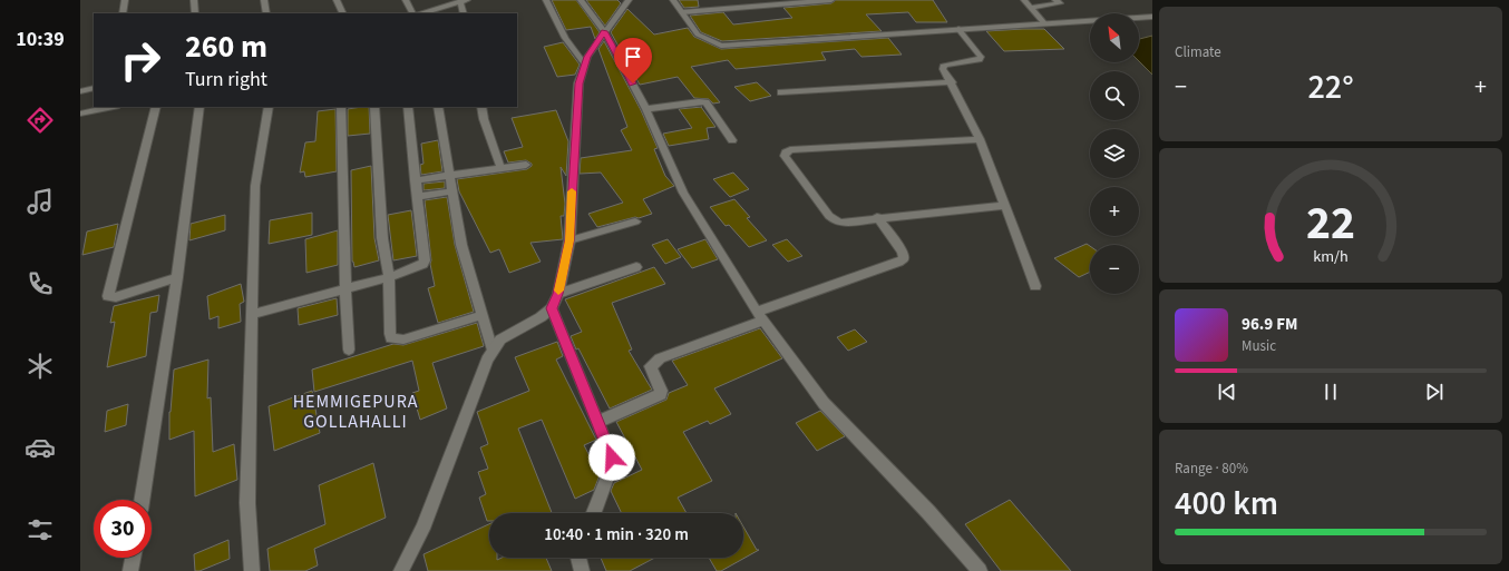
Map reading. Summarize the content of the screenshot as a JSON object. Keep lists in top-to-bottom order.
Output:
{
  "districts": ["HEMMIGEPURA GOLLAHALLI"],
  "north": "top left",
  "page": {
    "tabs": "10:39",
    "tile": [
      "Climate",
      ["Range · 80%", "400 km"]
    ],
    "map_buttons": ["+", "−"],
    "turn": ["260 m", "Turn right"],
    "heat": ["−", "22°", "+"],
    "song": ["96.9 FM", "Music"],
    "limit": "30",
    "trip": "10:40 · 1 min · 320 m",
    "gauge": ["22", "km/h"]
  }
}
